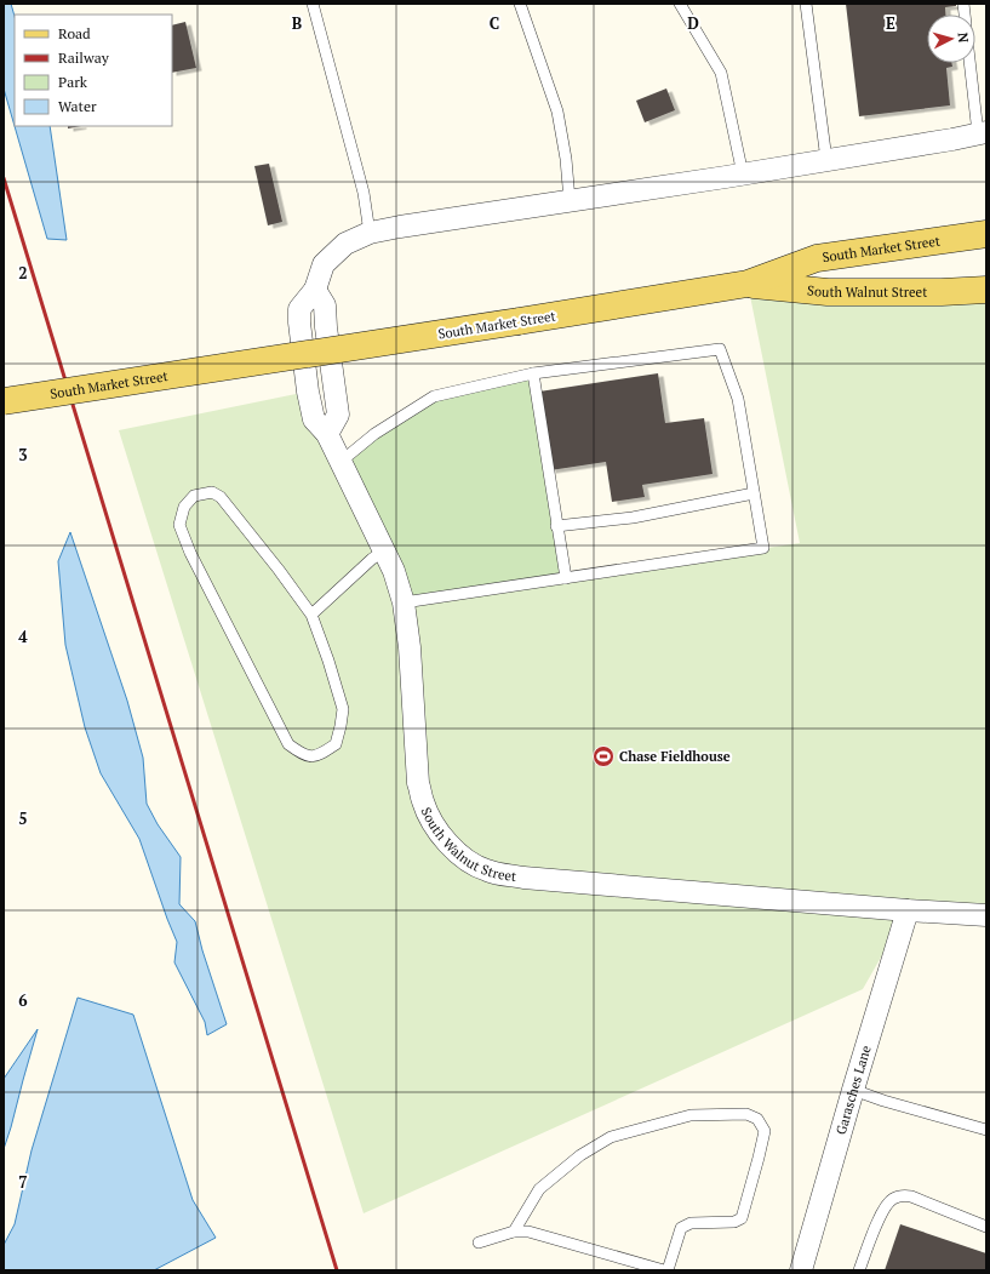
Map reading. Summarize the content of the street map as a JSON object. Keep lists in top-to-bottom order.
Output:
{
  "streets": {
    "main road": ["South Market Street", "South Walnut Street"],
    "street": ["Garasches Lane"]
  },
  "crossings": [
    ["South Market Street", "South Walnut Street"],
    ["South Walnut Street", "Garasches Lane"]
  ],
  "places": {
    "sports": ["Chase Fieldhouse"]
  },
  "legend": [
    "Road",
    "Railway",
    "Park",
    "Water"
  ],
  "north": "right",
  "grid": {
    "columns": [
      "B",
      "C",
      "D",
      "E"
    ],
    "rows": [
      "2",
      "3",
      "4",
      "5",
      "6",
      "7"
    ]
  }
}
